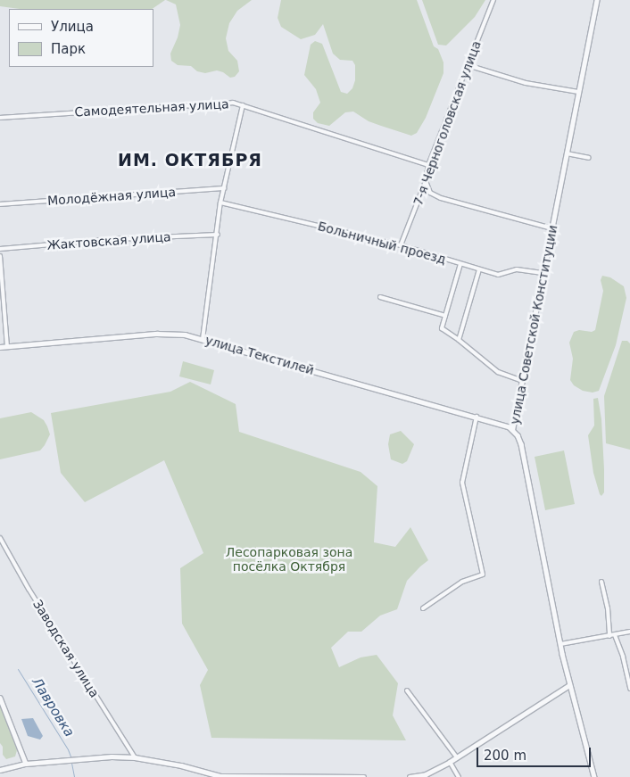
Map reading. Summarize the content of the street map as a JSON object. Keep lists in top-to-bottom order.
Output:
{
  "streets": {
    "street": [
      "Самодеятельная улица",
      "7-я Черноголовская улица",
      "Молодёжная улица",
      "Жактовская улица",
      "Больничный проезд",
      "улица Советской Конституции",
      "улица Текстилей",
      "Заводская улица"
    ]
  },
  "crossings": [
    ["Самодеятельная улица", "7-я Черноголовская улица"],
    ["7-я Черноголовская улица", "Больничный проезд"],
    ["Больничный проезд", "улица Советской Конституции"],
    ["улица Советской Конституции", "улица Текстилей"]
  ],
  "districts": ["ИМ. ОКТЯБРЯ"],
  "water": ["Лавровка"],
  "parks": ["Лесопарковая зона посёлка Октября"],
  "legend": ["Улица", "Парк"],
  "scale_bar": "200 m"
}
